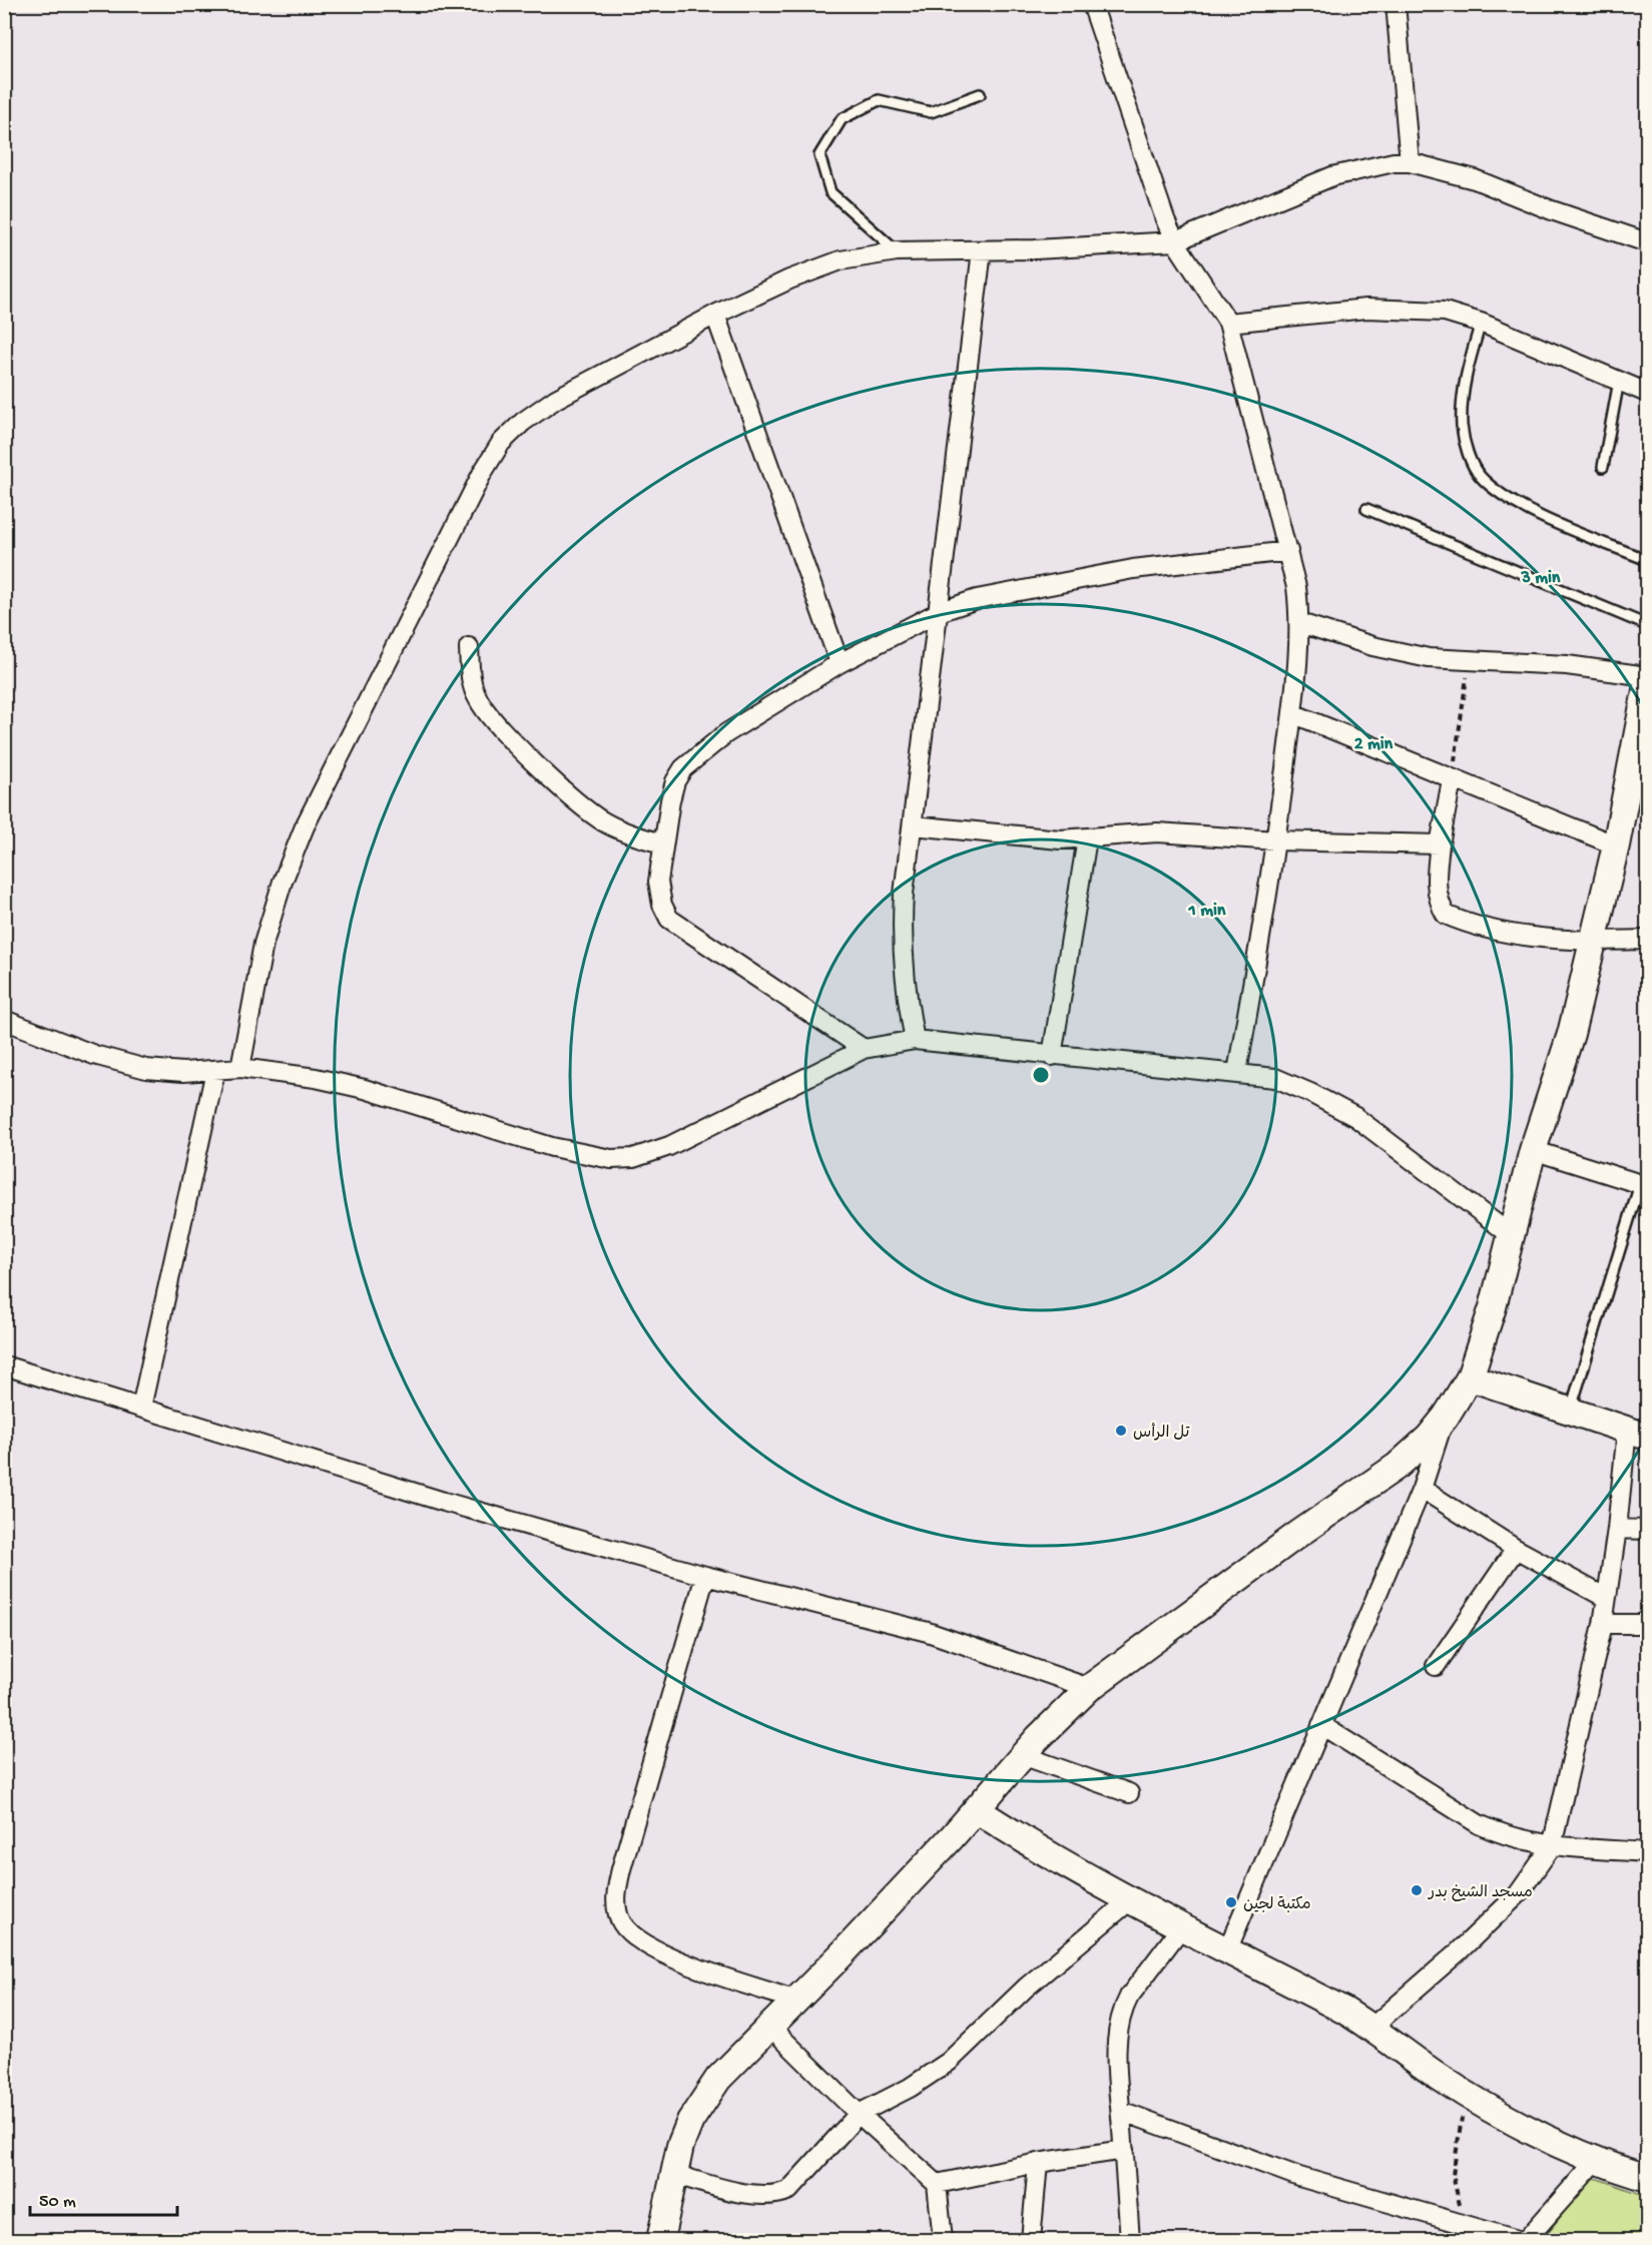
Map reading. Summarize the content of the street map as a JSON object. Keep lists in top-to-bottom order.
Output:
{
  "places": ["تل الرأس", "مسجد الشيخ بدر", "مكتبة لجين"],
  "scale_bar": "50 m",
  "rings": ["3 min", "2 min", "1 min"]
}
